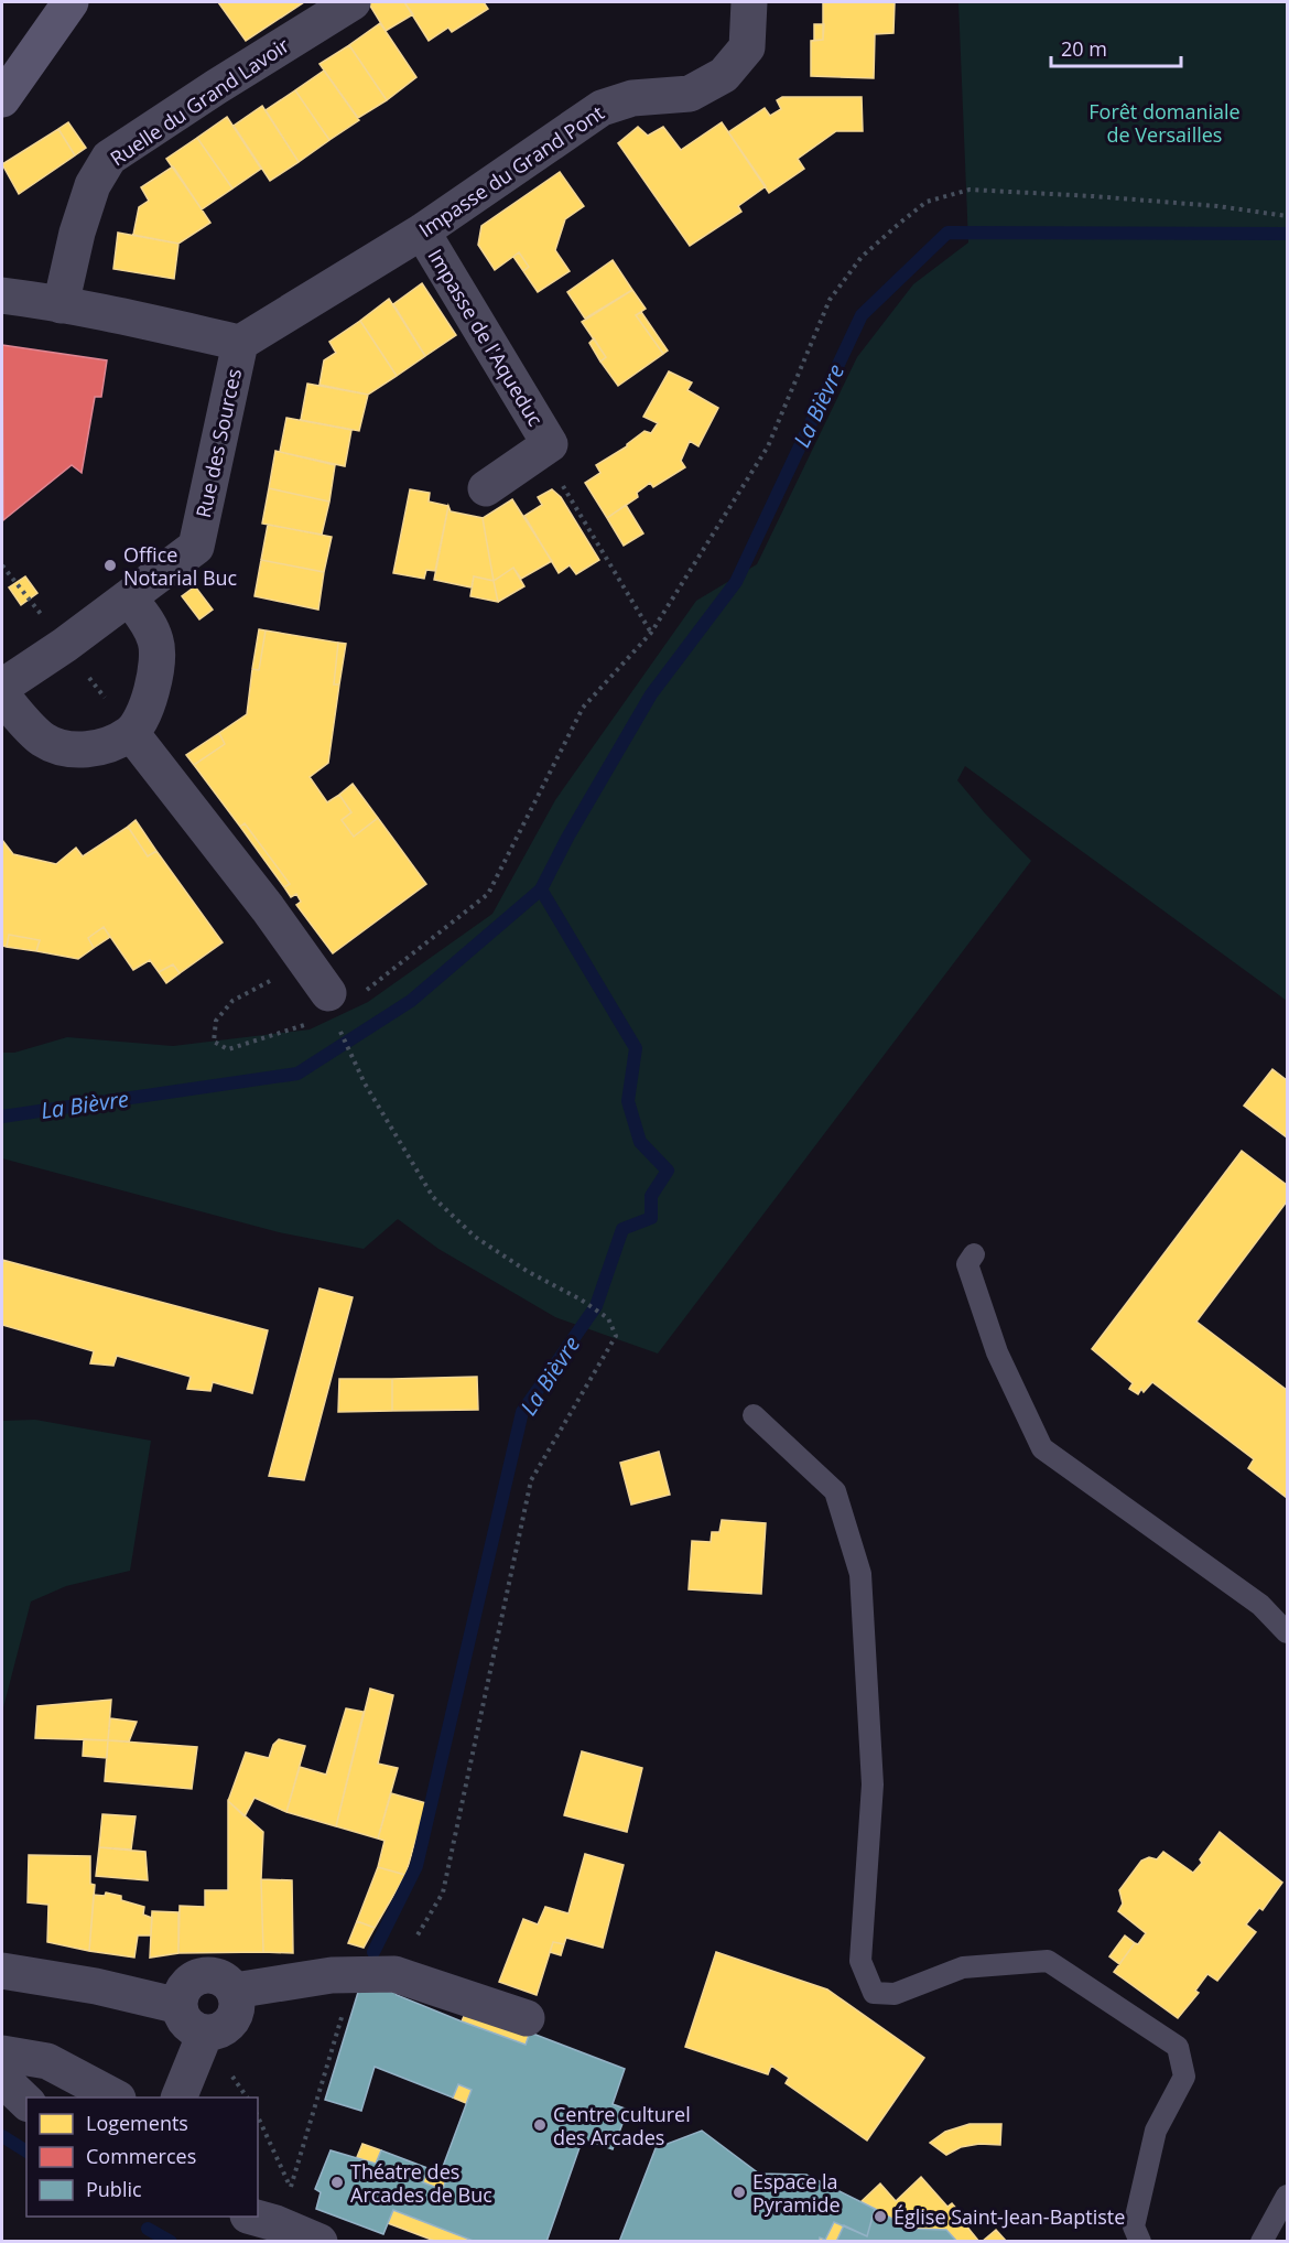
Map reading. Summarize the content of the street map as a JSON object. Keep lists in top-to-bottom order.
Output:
{
  "streets": {
    "street": [
      "Ruelle du Grand Lavoir",
      "Impasse du Grand Pont",
      "Impasse de l'Aqueduc",
      "Rue des Sources"
    ]
  },
  "crossings": [
    ["Ruelle du Grand Lavoir", "Rue des Sources"],
    ["Impasse du Grand Pont", "Impasse de l'Aqueduc"],
    ["Impasse du Grand Pont", "Rue des Sources"]
  ],
  "water": ["La Bièvre"],
  "parks": ["Forêt domaniale de Versailles"],
  "places": [
    "Office Notarial Buc",
    "Centre culturel des Arcades",
    "Théatre des Arcades de Buc",
    "Espace la Pyramide",
    "Église Saint-Jean-Baptiste"
  ],
  "legend": ["Logements", "Commerces", "Public"],
  "scale_bar": "20 m"
}
